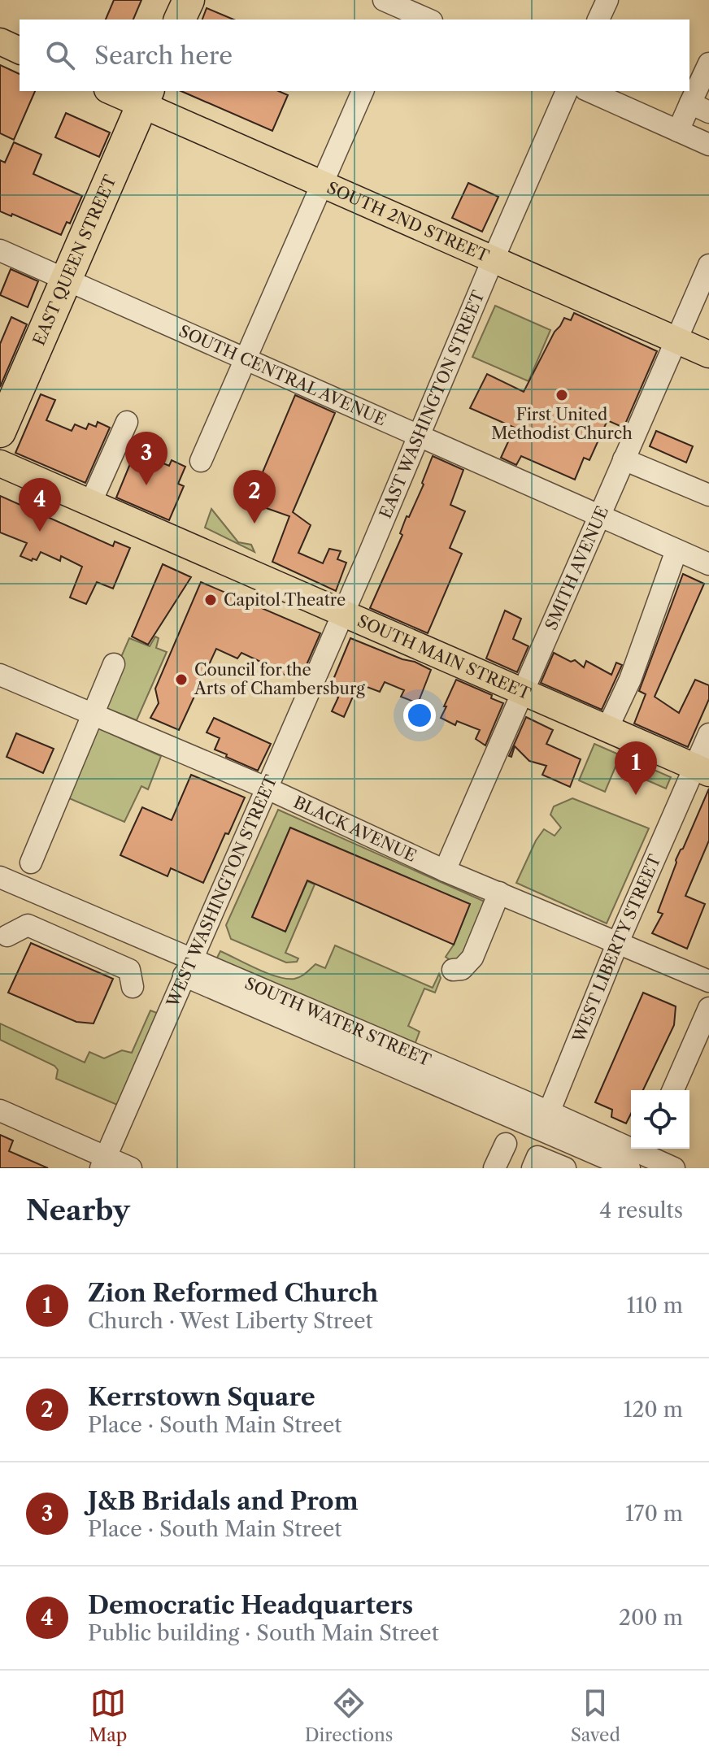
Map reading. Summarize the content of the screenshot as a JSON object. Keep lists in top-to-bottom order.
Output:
{
  "streets": {
    "highway": ["EAST QUEEN STREET"],
    "main road": ["SOUTH 2ND STREET", "SOUTH MAIN STREET"],
    "street": [
      "SOUTH CENTRAL AVENUE",
      "EAST WASHINGTON STREET",
      "SMITH AVENUE",
      "BLACK AVENUE",
      "WEST WASHINGTON STREET",
      "WEST LIBERTY STREET",
      "SOUTH WATER STREET"
    ]
  },
  "crossings": [
    ["SOUTH 2ND STREET", "EAST QUEEN STREET"],
    ["SOUTH 2ND STREET", "EAST WASHINGTON STREET"],
    ["SOUTH 2ND STREET", "SMITH AVENUE"],
    ["EAST QUEEN STREET", "SOUTH CENTRAL AVENUE"],
    ["SOUTH CENTRAL AVENUE", "EAST WASHINGTON STREET"],
    ["SOUTH CENTRAL AVENUE", "SMITH AVENUE"],
    ["EAST WASHINGTON STREET", "SOUTH MAIN STREET"],
    ["EAST WASHINGTON STREET", "WEST WASHINGTON STREET"],
    ["SMITH AVENUE", "SOUTH MAIN STREET"],
    ["SMITH AVENUE", "BLACK AVENUE"],
    ["SOUTH MAIN STREET", "WEST WASHINGTON STREET"],
    ["SOUTH MAIN STREET", "WEST LIBERTY STREET"],
    ["BLACK AVENUE", "WEST WASHINGTON STREET"],
    ["BLACK AVENUE", "WEST LIBERTY STREET"],
    ["WEST WASHINGTON STREET", "SOUTH WATER STREET"],
    ["WEST LIBERTY STREET", "SOUTH WATER STREET"]
  ],
  "places": ["First United Methodist Church", "Capitol Theatre", "Council for the Arts of Chambersburg"],
  "page": {
    "search": "Search here",
    "pins": [
      "3",
      "2",
      "4",
      "1"
    ],
    "heading": ["Nearby", "4 results"],
    "list": [
      {
        "mark": "1",
        "name": "Zion Reformed Church",
        "note": "Church · West Liberty Street",
        "value": "110 m"
      },
      {
        "mark": "2",
        "name": "Kerrstown Square",
        "note": "Place · South Main Street",
        "value": "120 m"
      },
      {
        "mark": "3",
        "name": "J&B Bridals and Prom",
        "note": "Place · South Main Street",
        "value": "170 m"
      },
      {
        "mark": "4",
        "name": "Democratic Headquarters",
        "note": "Public building · South Main Street",
        "value": "200 m"
      }
    ],
    "nav": ["Map", "Directions", "Saved"]
  }
}
